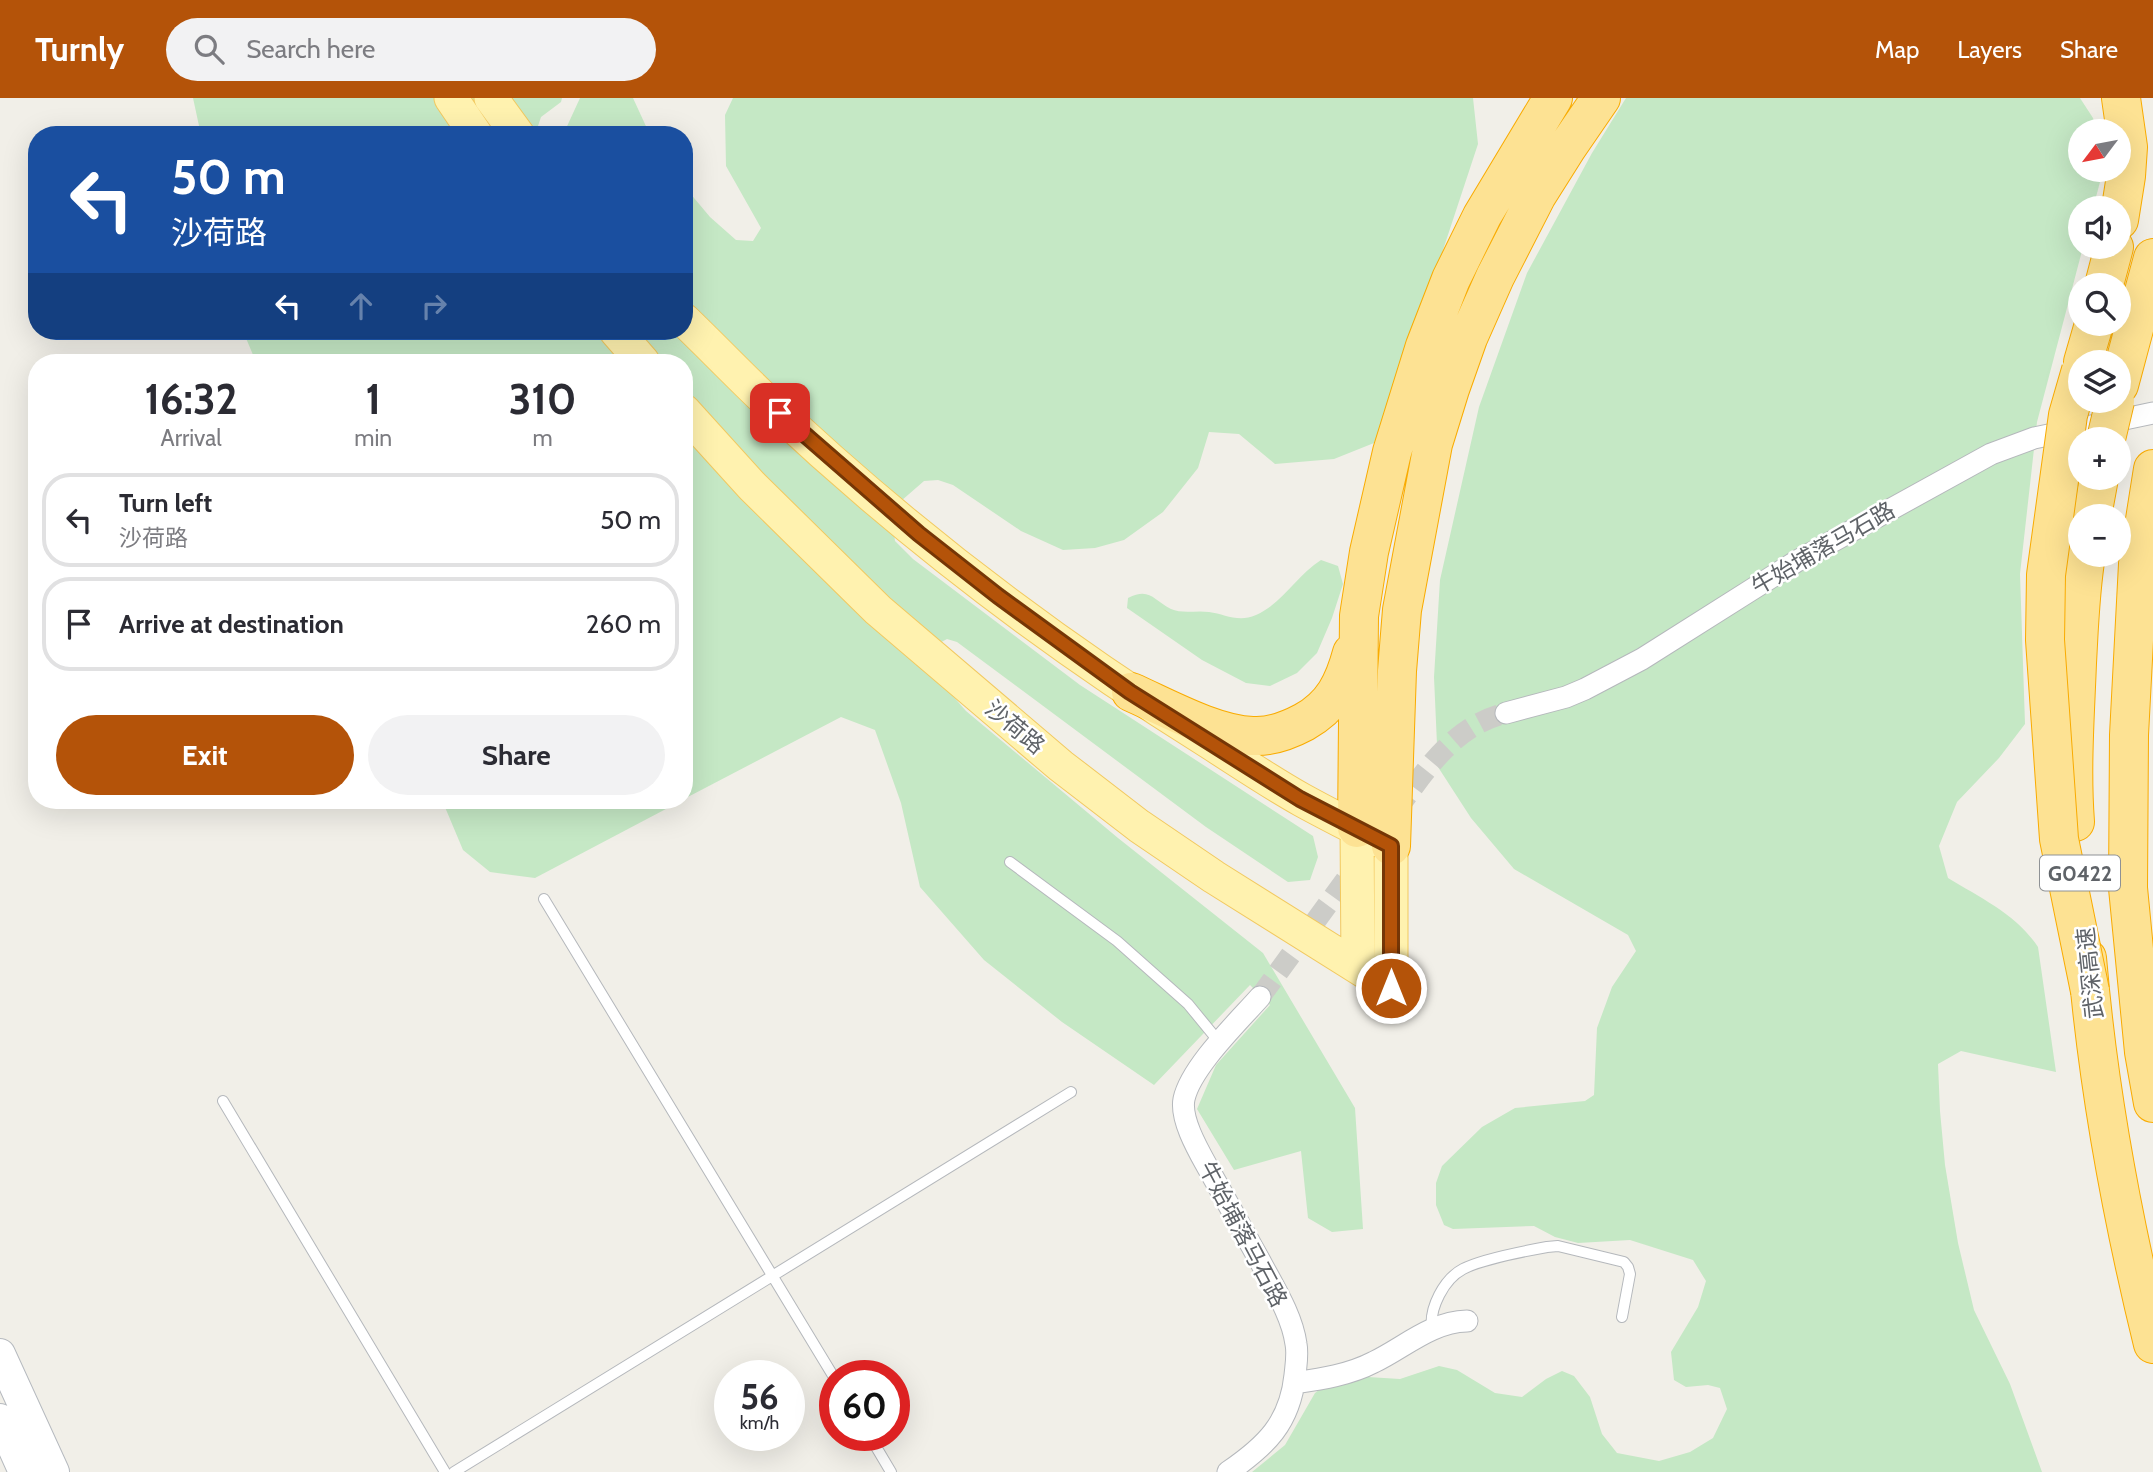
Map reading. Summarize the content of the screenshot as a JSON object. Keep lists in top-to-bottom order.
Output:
{
  "streets": {
    "highway": ["G0422", "武深高速"],
    "main road": ["沙荷路"],
    "street": ["牛始埔落马石路"]
  },
  "north": "bottom left",
  "page": {
    "header": "Turnly",
    "search": "Search here",
    "nav": ["Map", "Layers", "Share"],
    "map_buttons": ["+", "−"],
    "turn": ["50 m", "沙荷路"],
    "eta": [
      "16:32",
      "Arrival",
      "1",
      "min",
      "310",
      "m"
    ],
    "list": [
      {
        "name": "Turn left",
        "note": "沙荷路",
        "value": "50 m"
      },
      {
        "name": "Arrive at destination",
        "value": "260 m"
      }
    ],
    "buttons": ["Exit", "Share"],
    "speed": "56 km/h",
    "limit": "60"
  }
}
